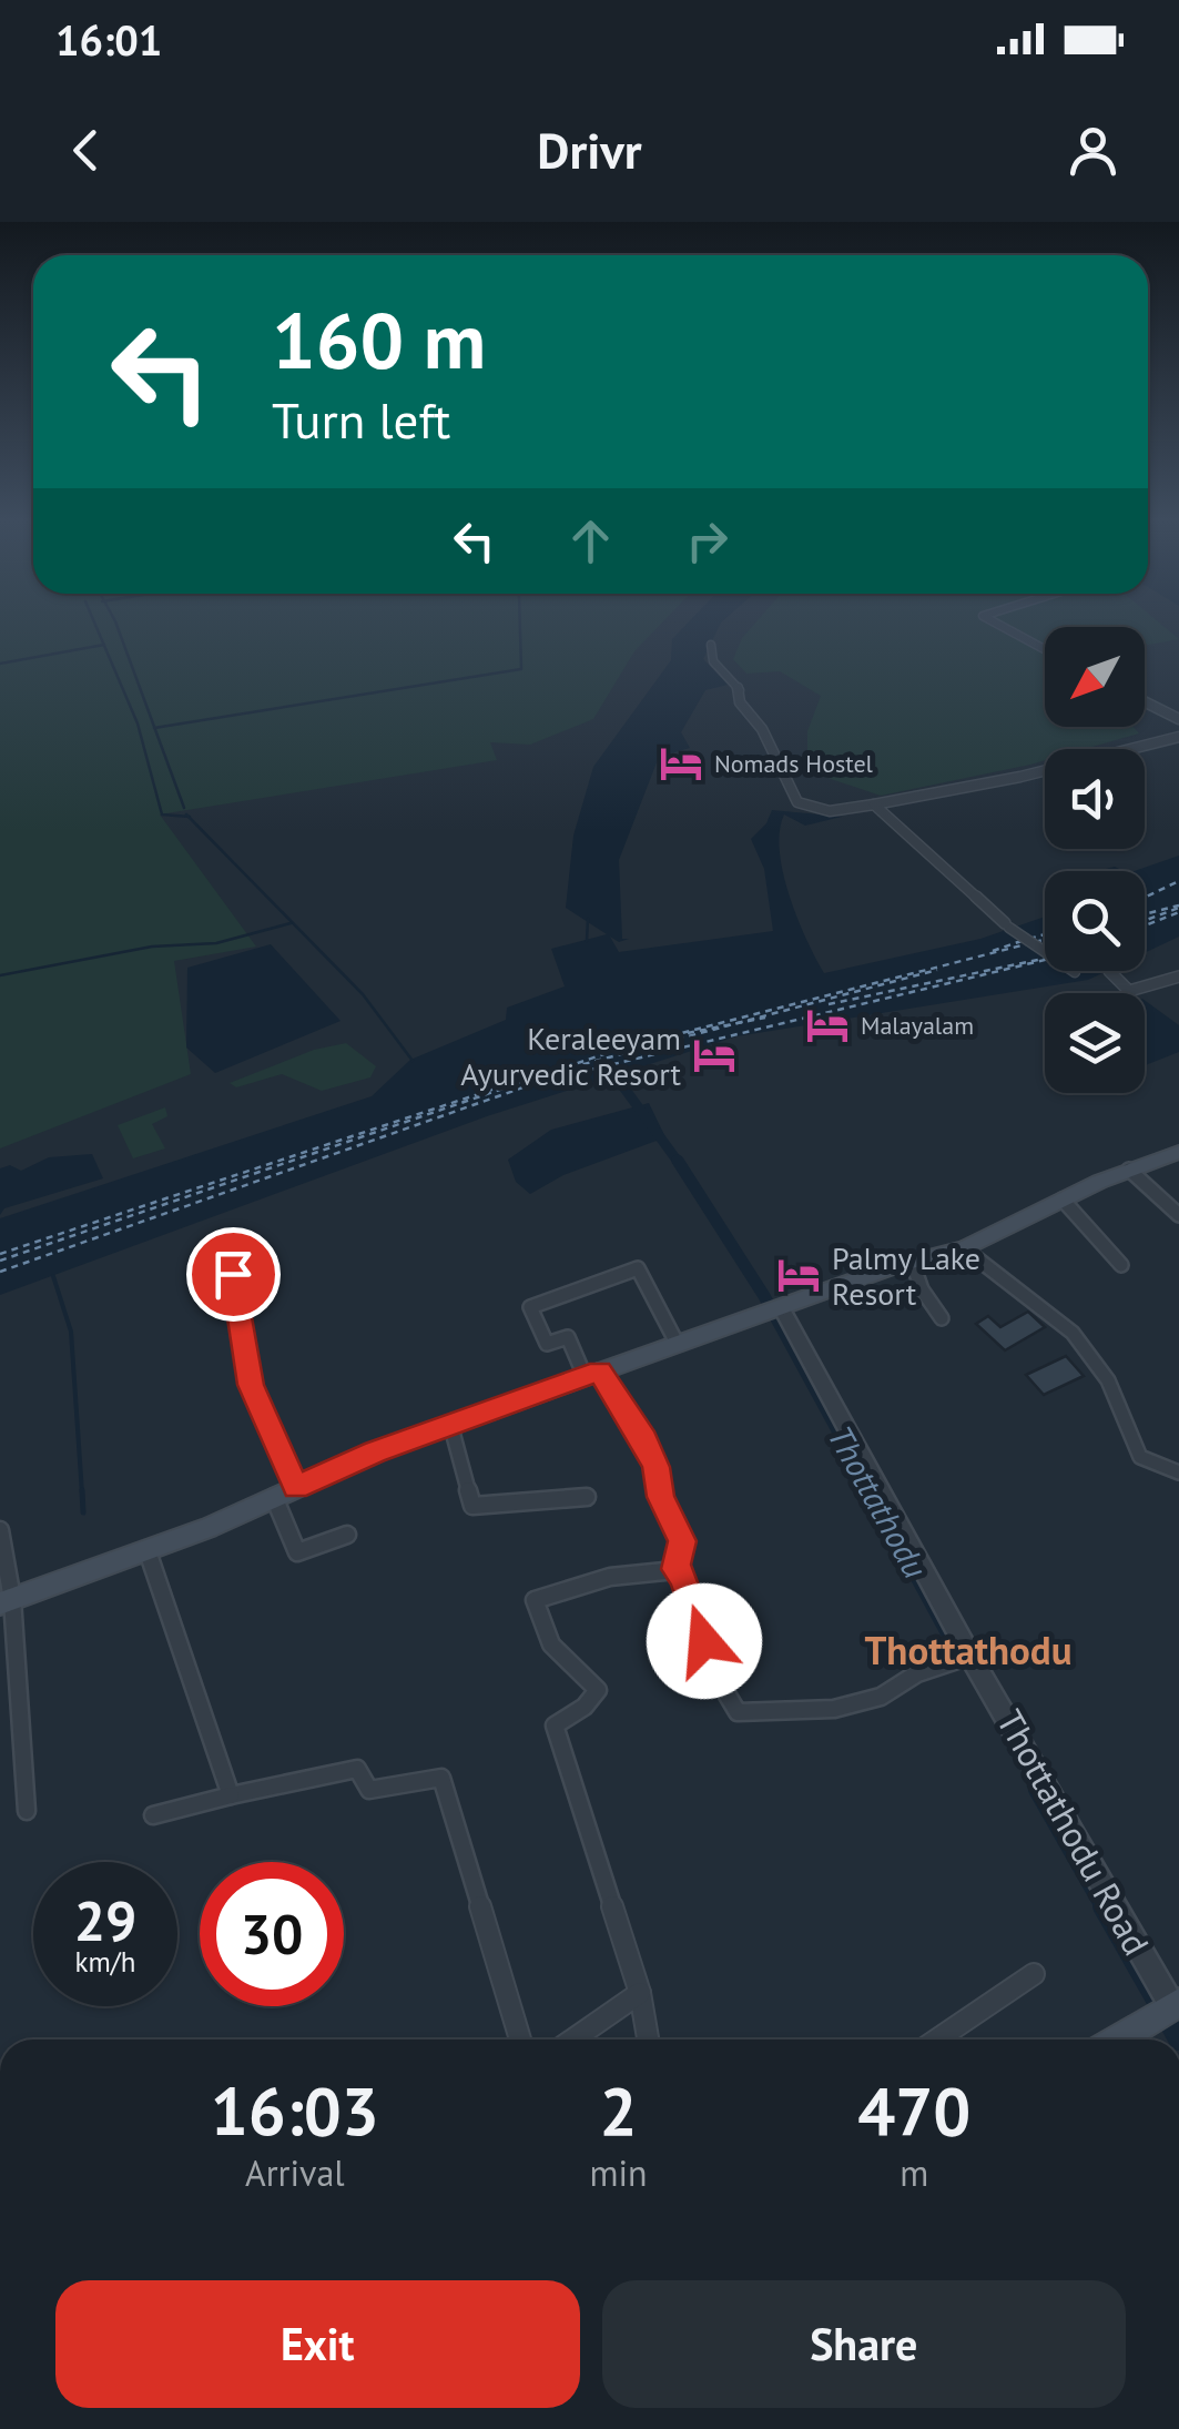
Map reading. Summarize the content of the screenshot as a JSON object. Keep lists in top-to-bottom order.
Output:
{
  "streets": {
    "street": ["Thottathodu Road"]
  },
  "districts": ["Thottathodu"],
  "water": ["Thottathodu"],
  "places": {
    "hotel": [
      "Nomads Hostel",
      "Malayalam",
      "Keraleeyam Ayurvedic Resort",
      "Palmy Lake Resort"
    ]
  },
  "north": "bottom left",
  "page": {
    "status": "16:01",
    "header": "Drivr",
    "turn": ["160 m", "Turn left"],
    "speed": "29 km/h",
    "limit": "30",
    "eta": [
      "16:03",
      "Arrival",
      "2",
      "min",
      "470",
      "m"
    ],
    "buttons": ["Exit", "Share"]
  }
}
